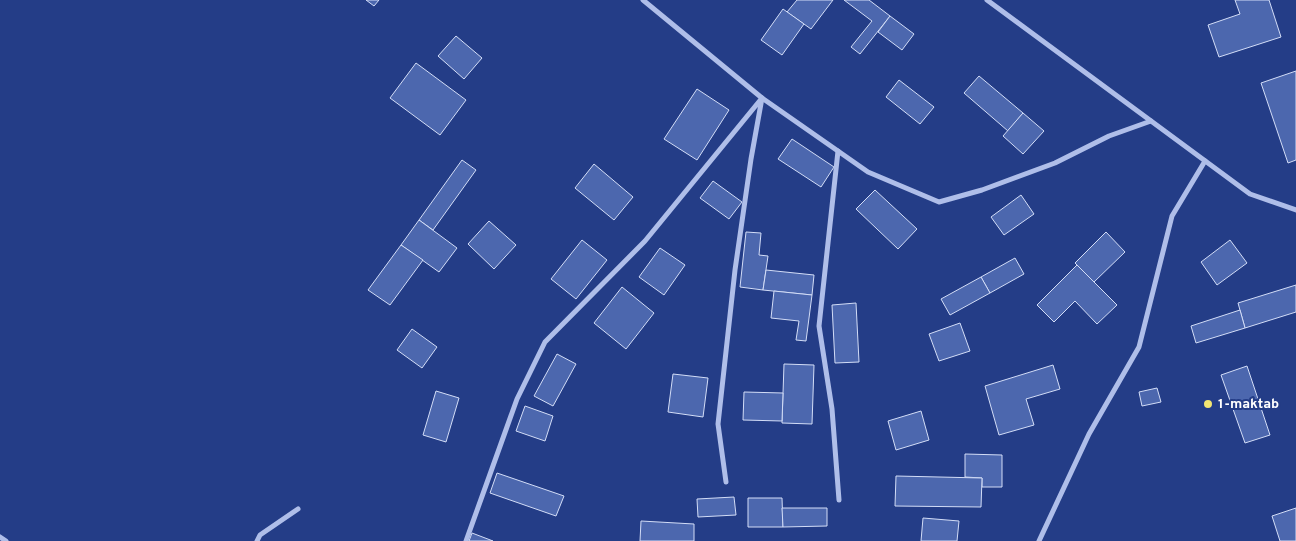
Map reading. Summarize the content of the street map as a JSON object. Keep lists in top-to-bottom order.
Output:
{
  "places": ["1-maktab"]
}
